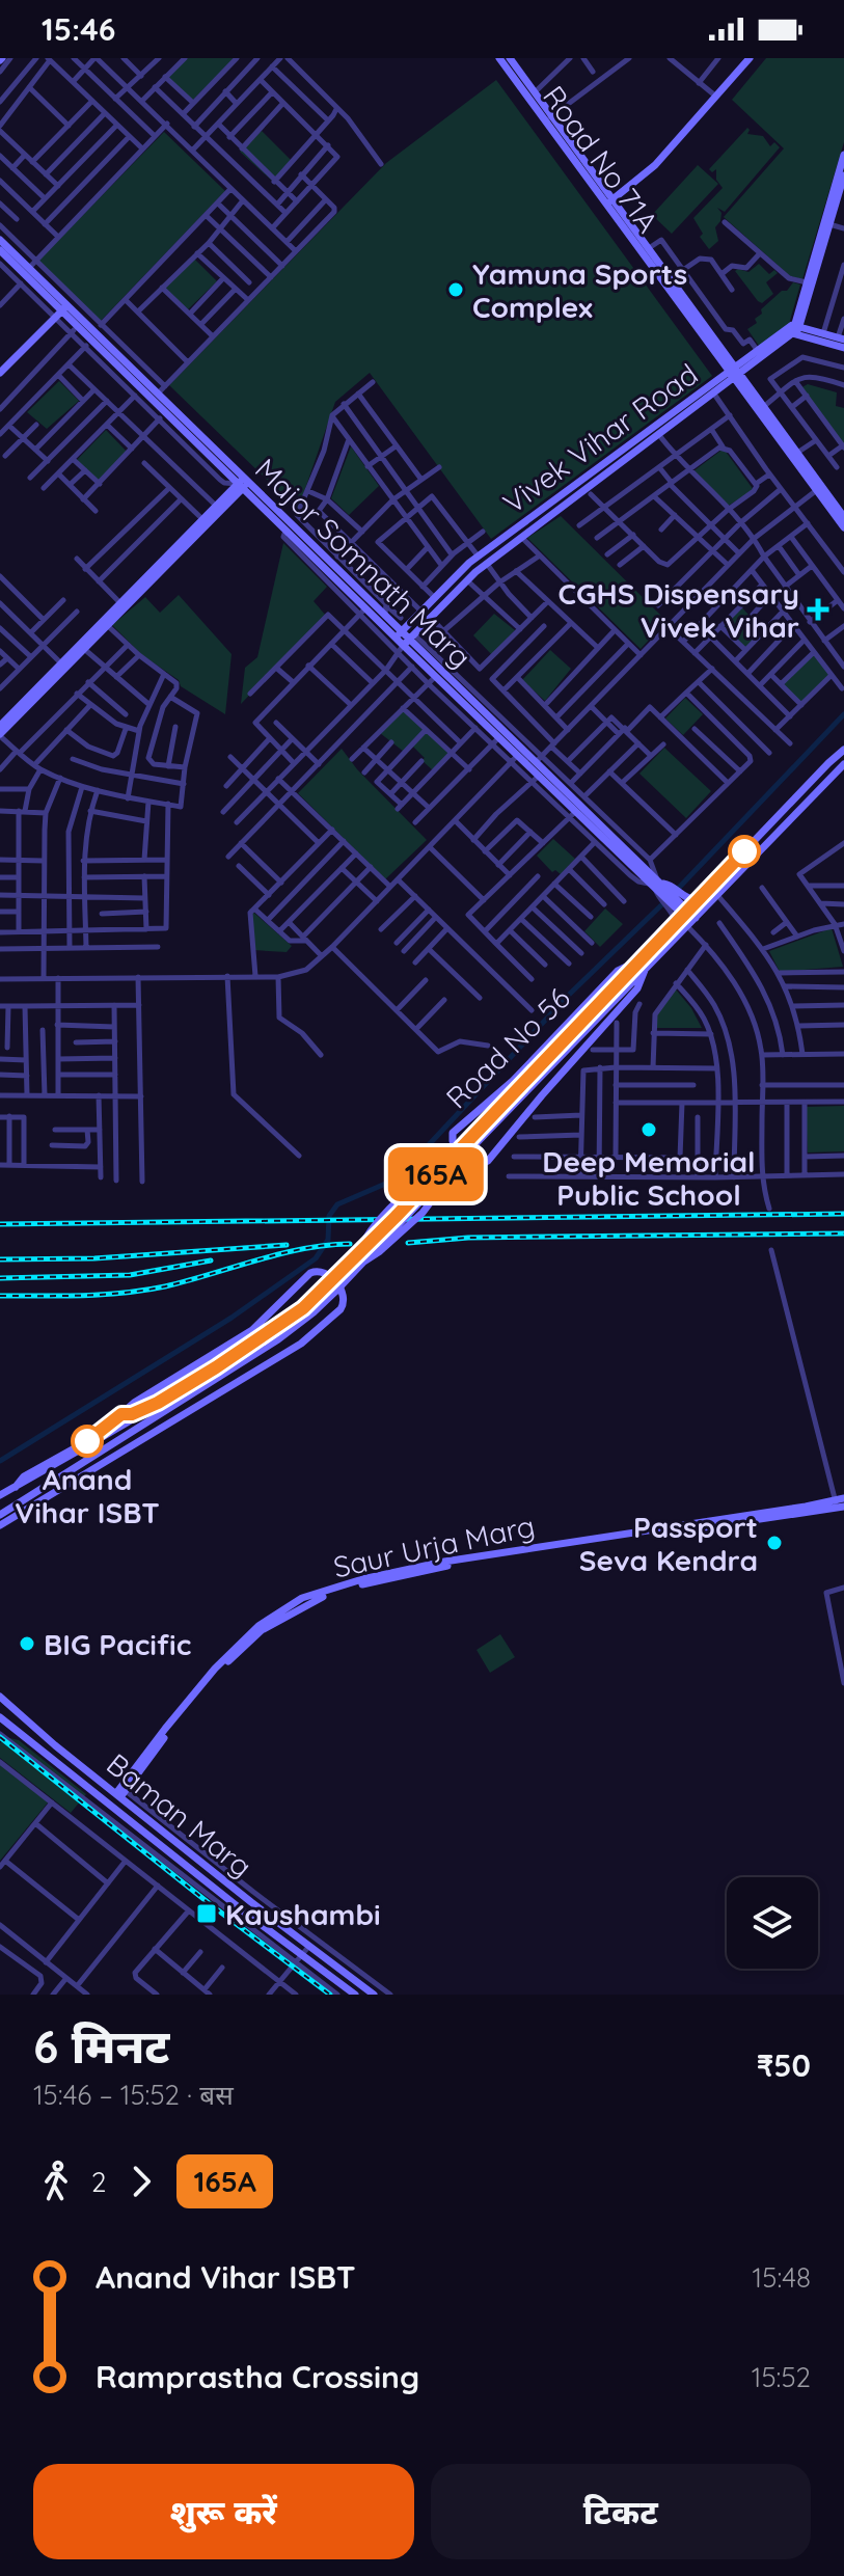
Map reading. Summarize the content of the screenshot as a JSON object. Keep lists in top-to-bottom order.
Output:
{
  "streets": {
    "main road": [
      "Road No 71A",
      "Vivek Vihar Road",
      "Major Somnath Marg",
      "Road No 56",
      "Saur Urja Marg",
      "Baman Marg"
    ]
  },
  "crossings": [
    ["Road No 71A", "Vivek Vihar Road"],
    ["Vivek Vihar Road", "Major Somnath Marg"],
    ["Saur Urja Marg", "Baman Marg"]
  ],
  "places": {
    "other": [
      "Yamuna Sports Complex",
      "Deep Memorial Public School",
      "Anand Vihar ISBT",
      "Passport Seva Kendra",
      "BIG Pacific"
    ],
    "health": ["CGHS Dispensary Vivek Vihar"],
    "transit": ["Kaushambi"]
  },
  "lines": ["bus line 165A"],
  "page": {
    "status": "15:46",
    "on_map": "165A",
    "heading": ["6 मिनट", "15:46 – 15:52 · बस", "₹50"],
    "legs": ["2", "165A"],
    "list": [
      {
        "name": "Anand Vihar ISBT",
        "value": "15:48"
      },
      {
        "name": "Ramprastha Crossing",
        "value": "15:52"
      }
    ],
    "buttons": ["शुरू करें", "टिकट"]
  }
}
